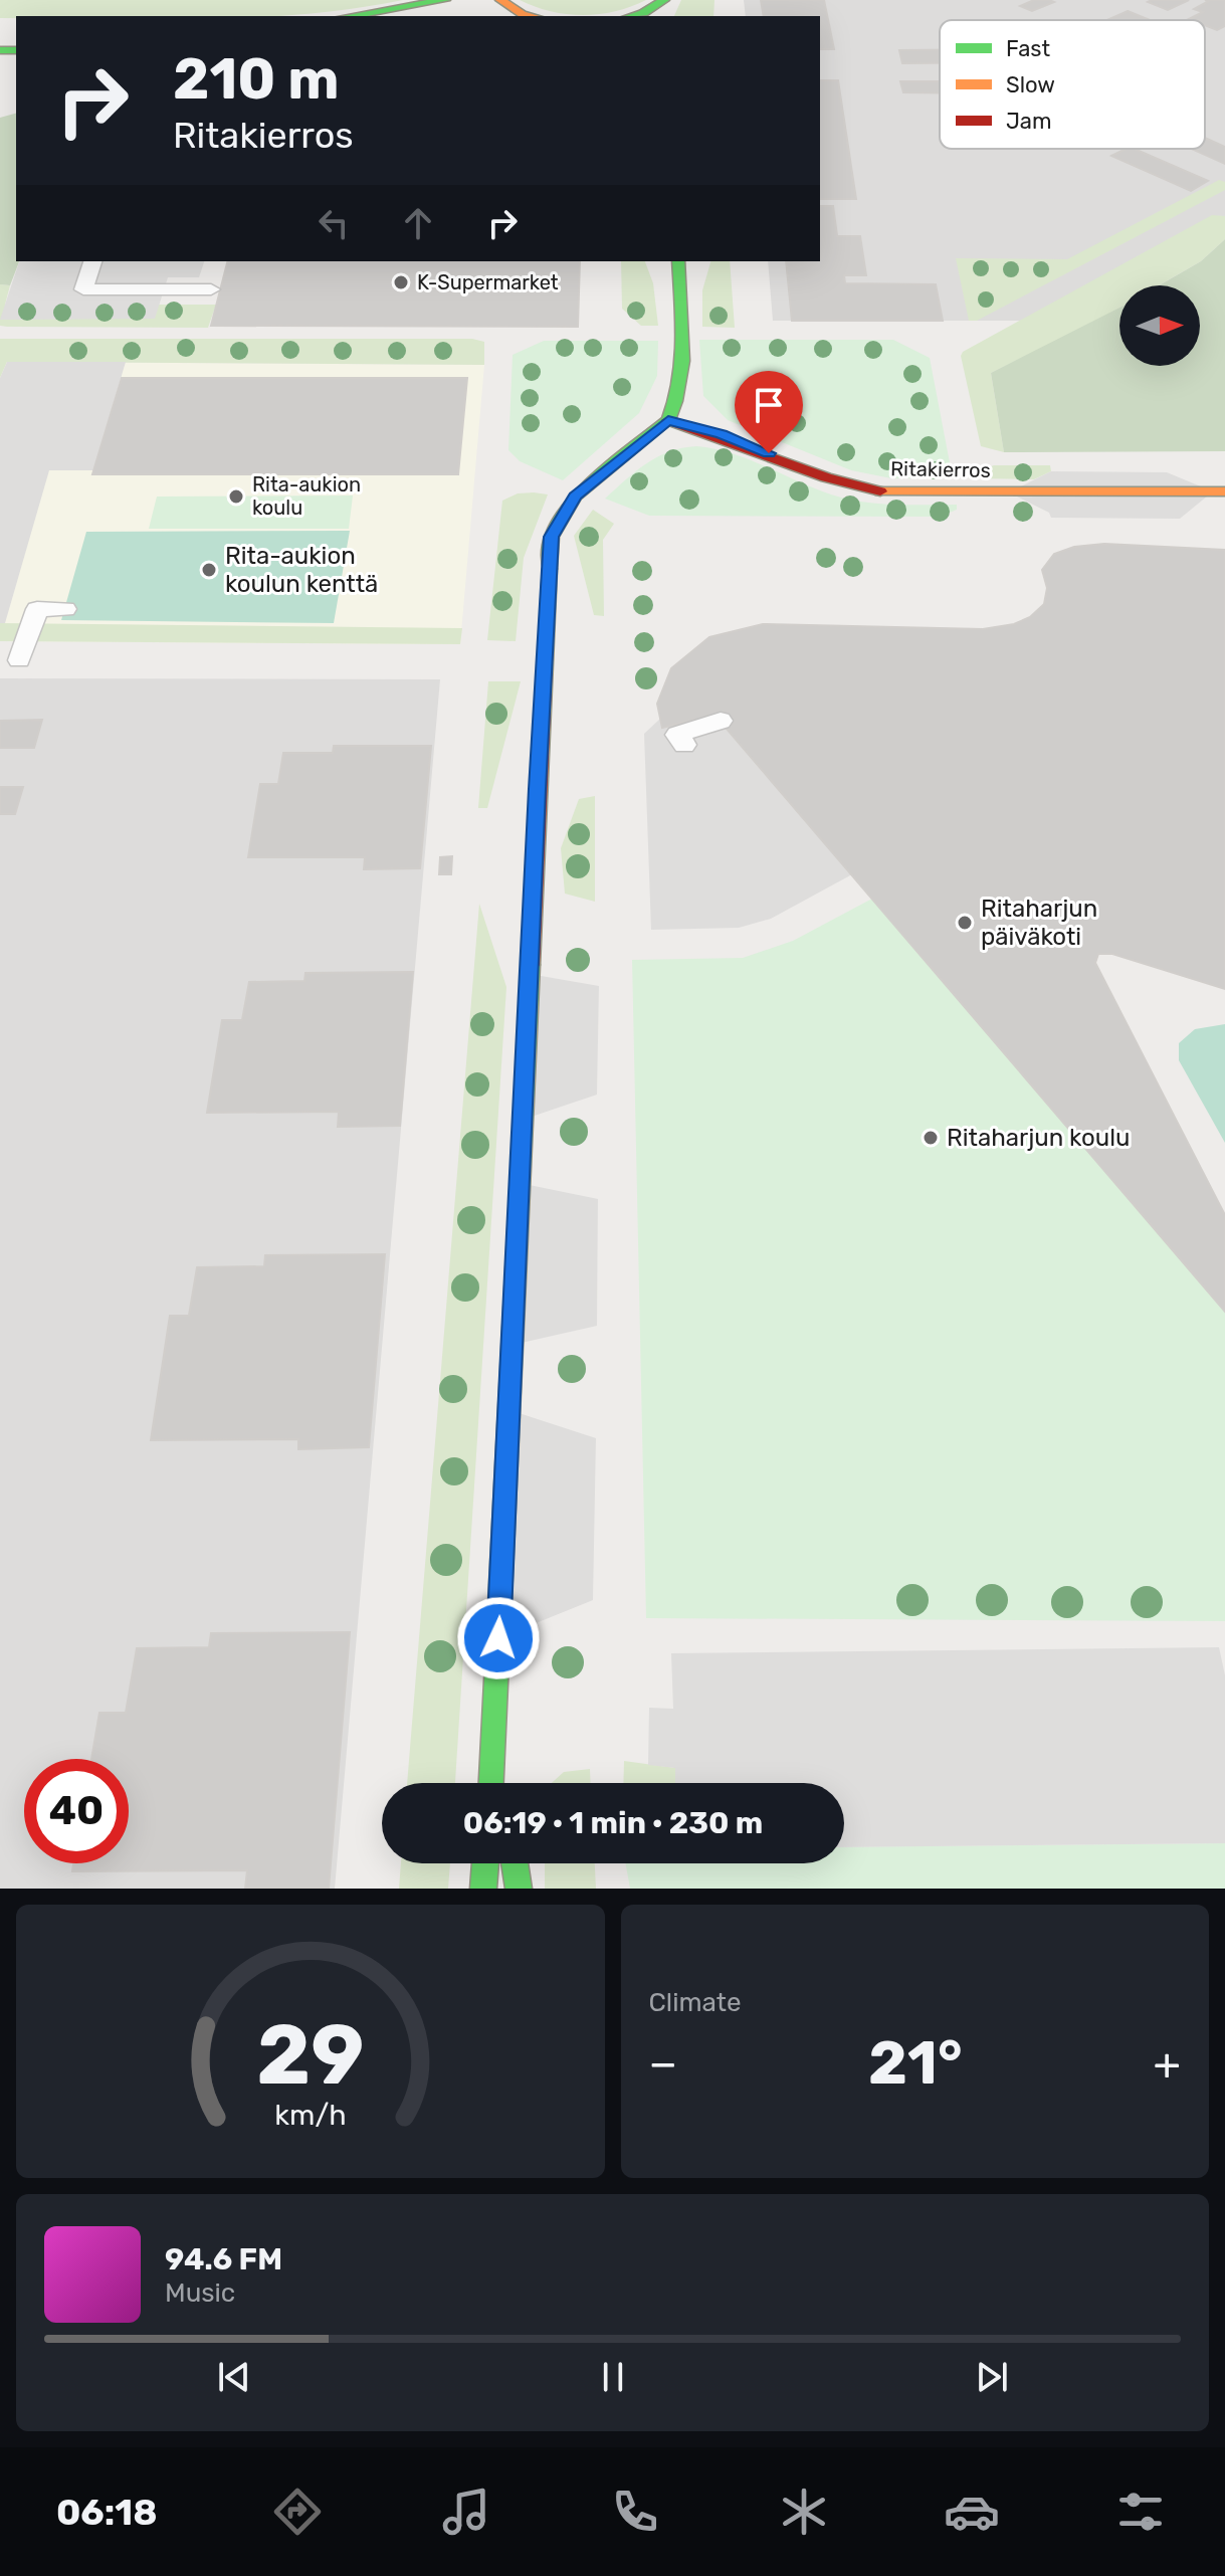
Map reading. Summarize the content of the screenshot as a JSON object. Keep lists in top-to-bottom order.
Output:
{
  "streets": {
    "street": ["Ritakierros"]
  },
  "places": [
    "K-Supermarket",
    "Rita-aukion koulu",
    "Rita-aukion koulun kenttä",
    "Ritaharjun päiväkoti",
    "Ritaharjun koulu"
  ],
  "legend": ["Fast", "Slow", "Jam"],
  "north": "right",
  "page": {
    "turn": ["210 m", "Ritakierros"],
    "limit": "40",
    "trip": "06:19 · 1 min · 230 m",
    "tile": "Climate",
    "heat": ["−", "21°", "+"],
    "song": ["94.6 FM", "Music"],
    "tabs": "06:18",
    "gauge": ["29", "km/h"]
  }
}
